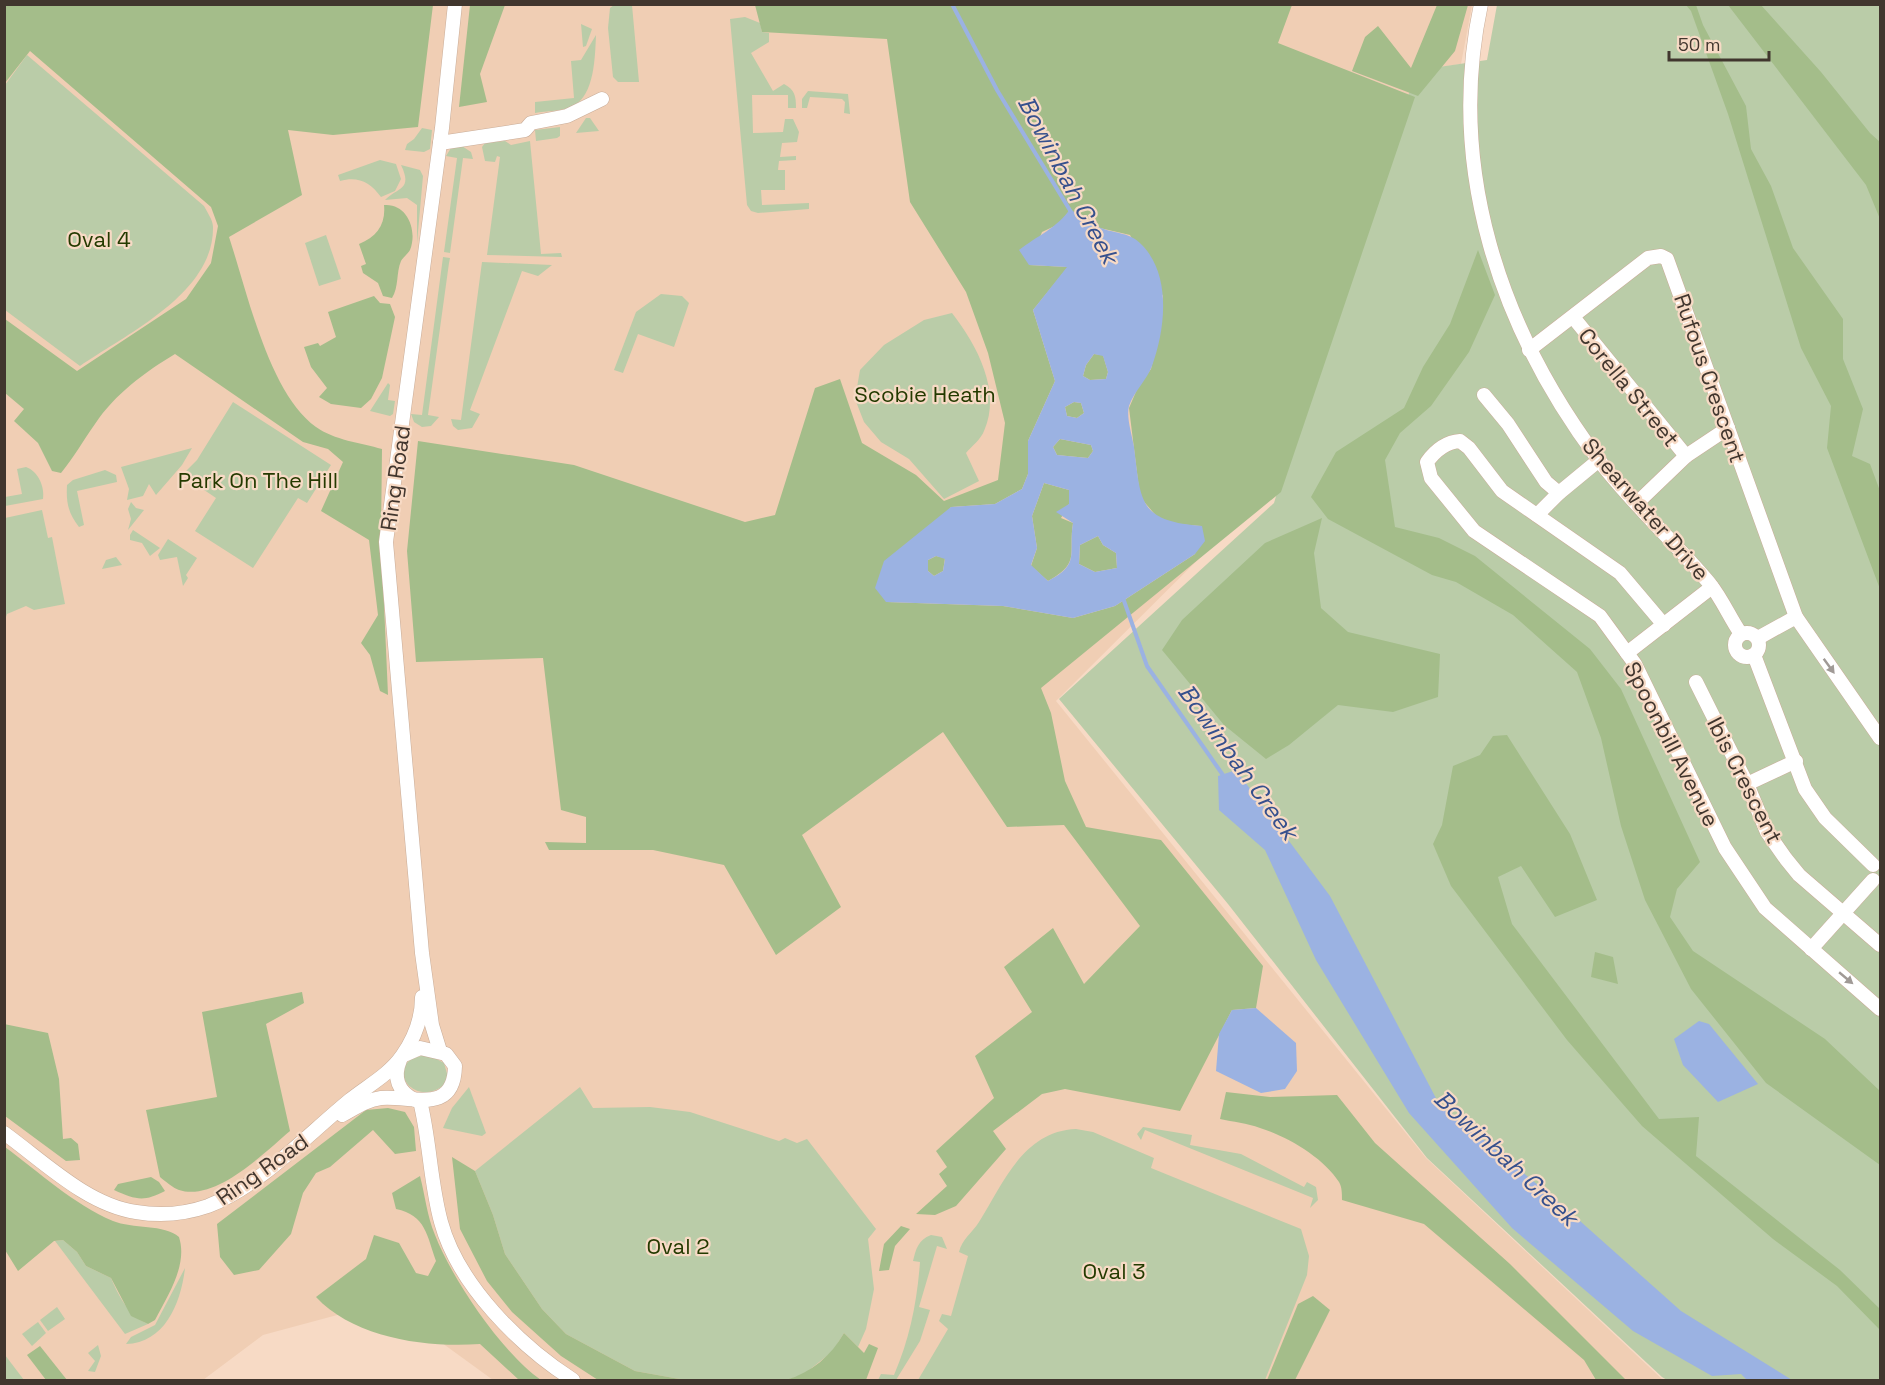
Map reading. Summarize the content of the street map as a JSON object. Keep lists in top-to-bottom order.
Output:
{
  "streets": {
    "street": [
      "Rufous Crescent",
      "Corella Street",
      "Ring Road",
      "Shearwater Drive",
      "Spoonbill Avenue",
      "Ibis Crescent"
    ]
  },
  "crossings": [
    ["Rufous Crescent", "Corella Street"],
    ["Rufous Crescent", "Shearwater Drive"]
  ],
  "water": ["Bowinbah Creek"],
  "parks": [
    "Oval 4",
    "Scobie Heath",
    "Park On The Hill",
    "Oval 2",
    "Oval 3"
  ],
  "scale_bar": "50 m"
}
